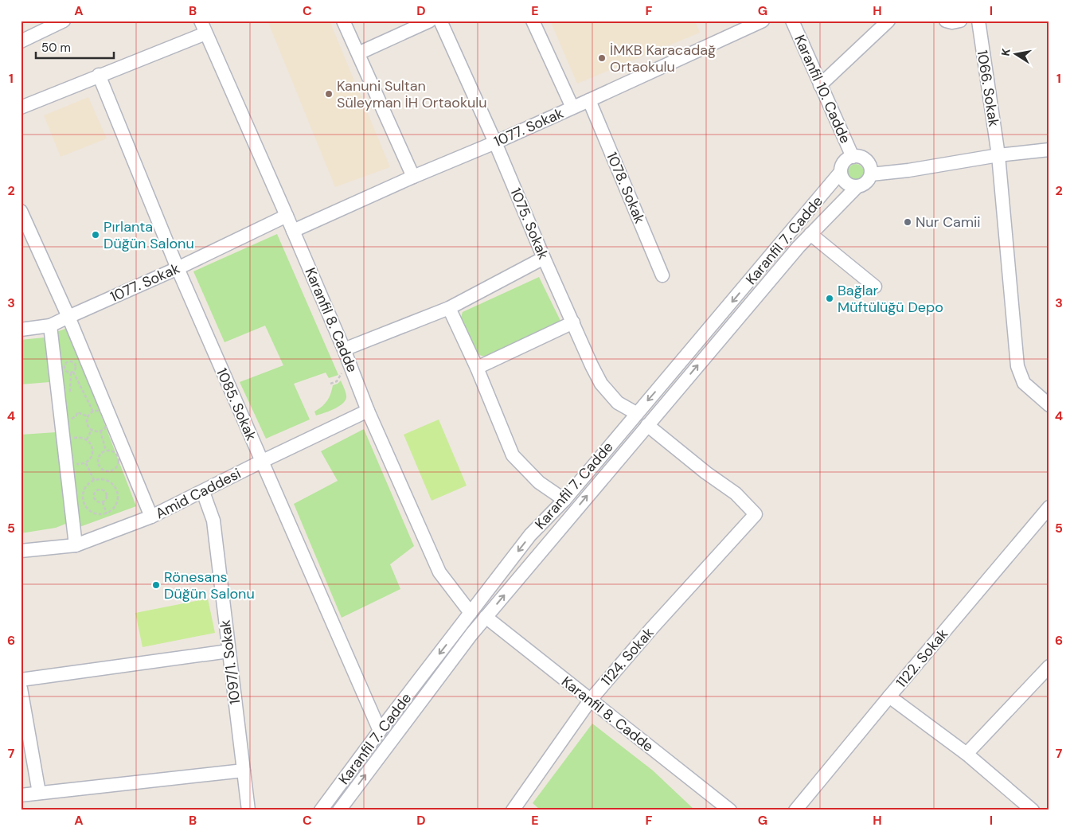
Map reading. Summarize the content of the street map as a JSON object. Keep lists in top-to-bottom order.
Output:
{
  "streets": {
    "street": [
      "1066. Sokak",
      "Karanfil 10. Cadde",
      "1077. Sokak",
      "1078. Sokak",
      "1075. Sokak",
      "Karanfil 7. Cadde",
      "Karanfil 8. Cadde",
      "1085. Sokak",
      "Amid Caddesi",
      "1124. Sokak",
      "1122. Sokak",
      "1097/1. Sokak"
    ]
  },
  "crossings": [
    ["Karanfil 10. Cadde", "Karanfil 7. Cadde"],
    ["1077. Sokak", "1078. Sokak"],
    ["1077. Sokak", "1075. Sokak"],
    ["1077. Sokak", "Karanfil 8. Cadde"],
    ["1077. Sokak", "1085. Sokak"],
    ["1075. Sokak", "Karanfil 7. Cadde"],
    ["Karanfil 7. Cadde", "Karanfil 8. Cadde"],
    ["Karanfil 7. Cadde", "1085. Sokak"],
    ["Karanfil 7. Cadde", "1124. Sokak"],
    ["Karanfil 8. Cadde", "Amid Caddesi"],
    ["Karanfil 8. Cadde", "1124. Sokak"],
    ["1085. Sokak", "Amid Caddesi"],
    ["Amid Caddesi", "1097/1. Sokak"]
  ],
  "places": [
    "İMKB Karacadağ Ortaokulu",
    "Kanuni Sultan Süleyman İH Ortaokulu",
    "Nur Camii",
    "Pırlanta Düğün Salonu",
    "Bağlar Müftülüğü Depo",
    "Rönesans Düğün Salonu"
  ],
  "scale_bar": "50 m",
  "north": "left",
  "grid": {
    "columns": [
      "A",
      "B",
      "C",
      "D",
      "E",
      "F",
      "G",
      "H",
      "I"
    ],
    "rows": [
      "1",
      "2",
      "3",
      "4",
      "5",
      "6",
      "7"
    ]
  }
}
